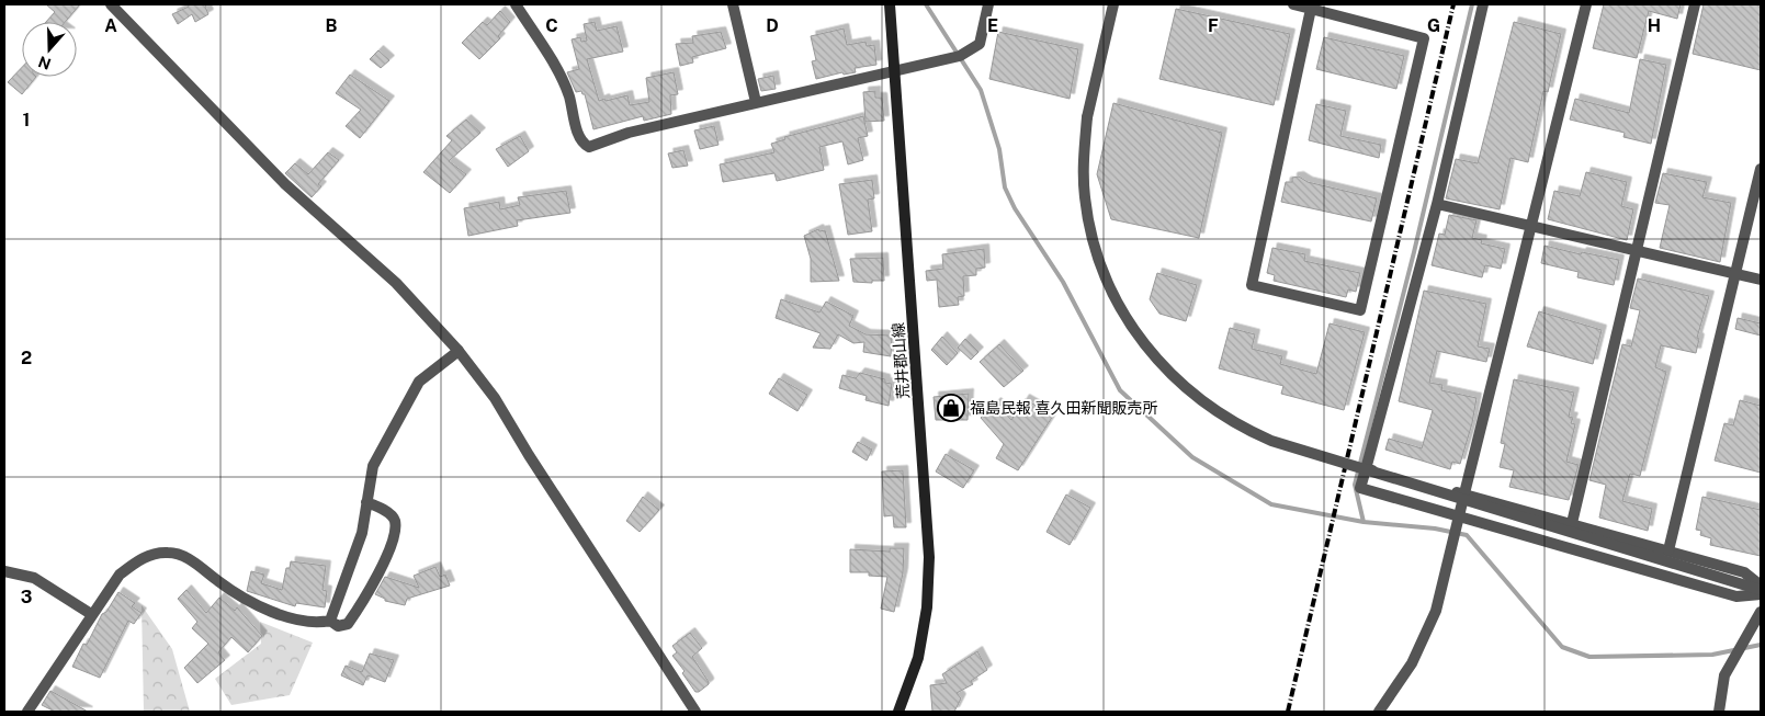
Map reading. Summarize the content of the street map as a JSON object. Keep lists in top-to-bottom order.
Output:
{
  "streets": {
    "main road": ["荒井郡山線"]
  },
  "places": {
    "shop": ["福島民報 喜久田新聞販売所"]
  },
  "north": "bottom",
  "grid": {
    "columns": [
      "A",
      "B",
      "C",
      "D",
      "E",
      "F",
      "G",
      "H"
    ],
    "rows": ["1", "2", "3"]
  }
}
